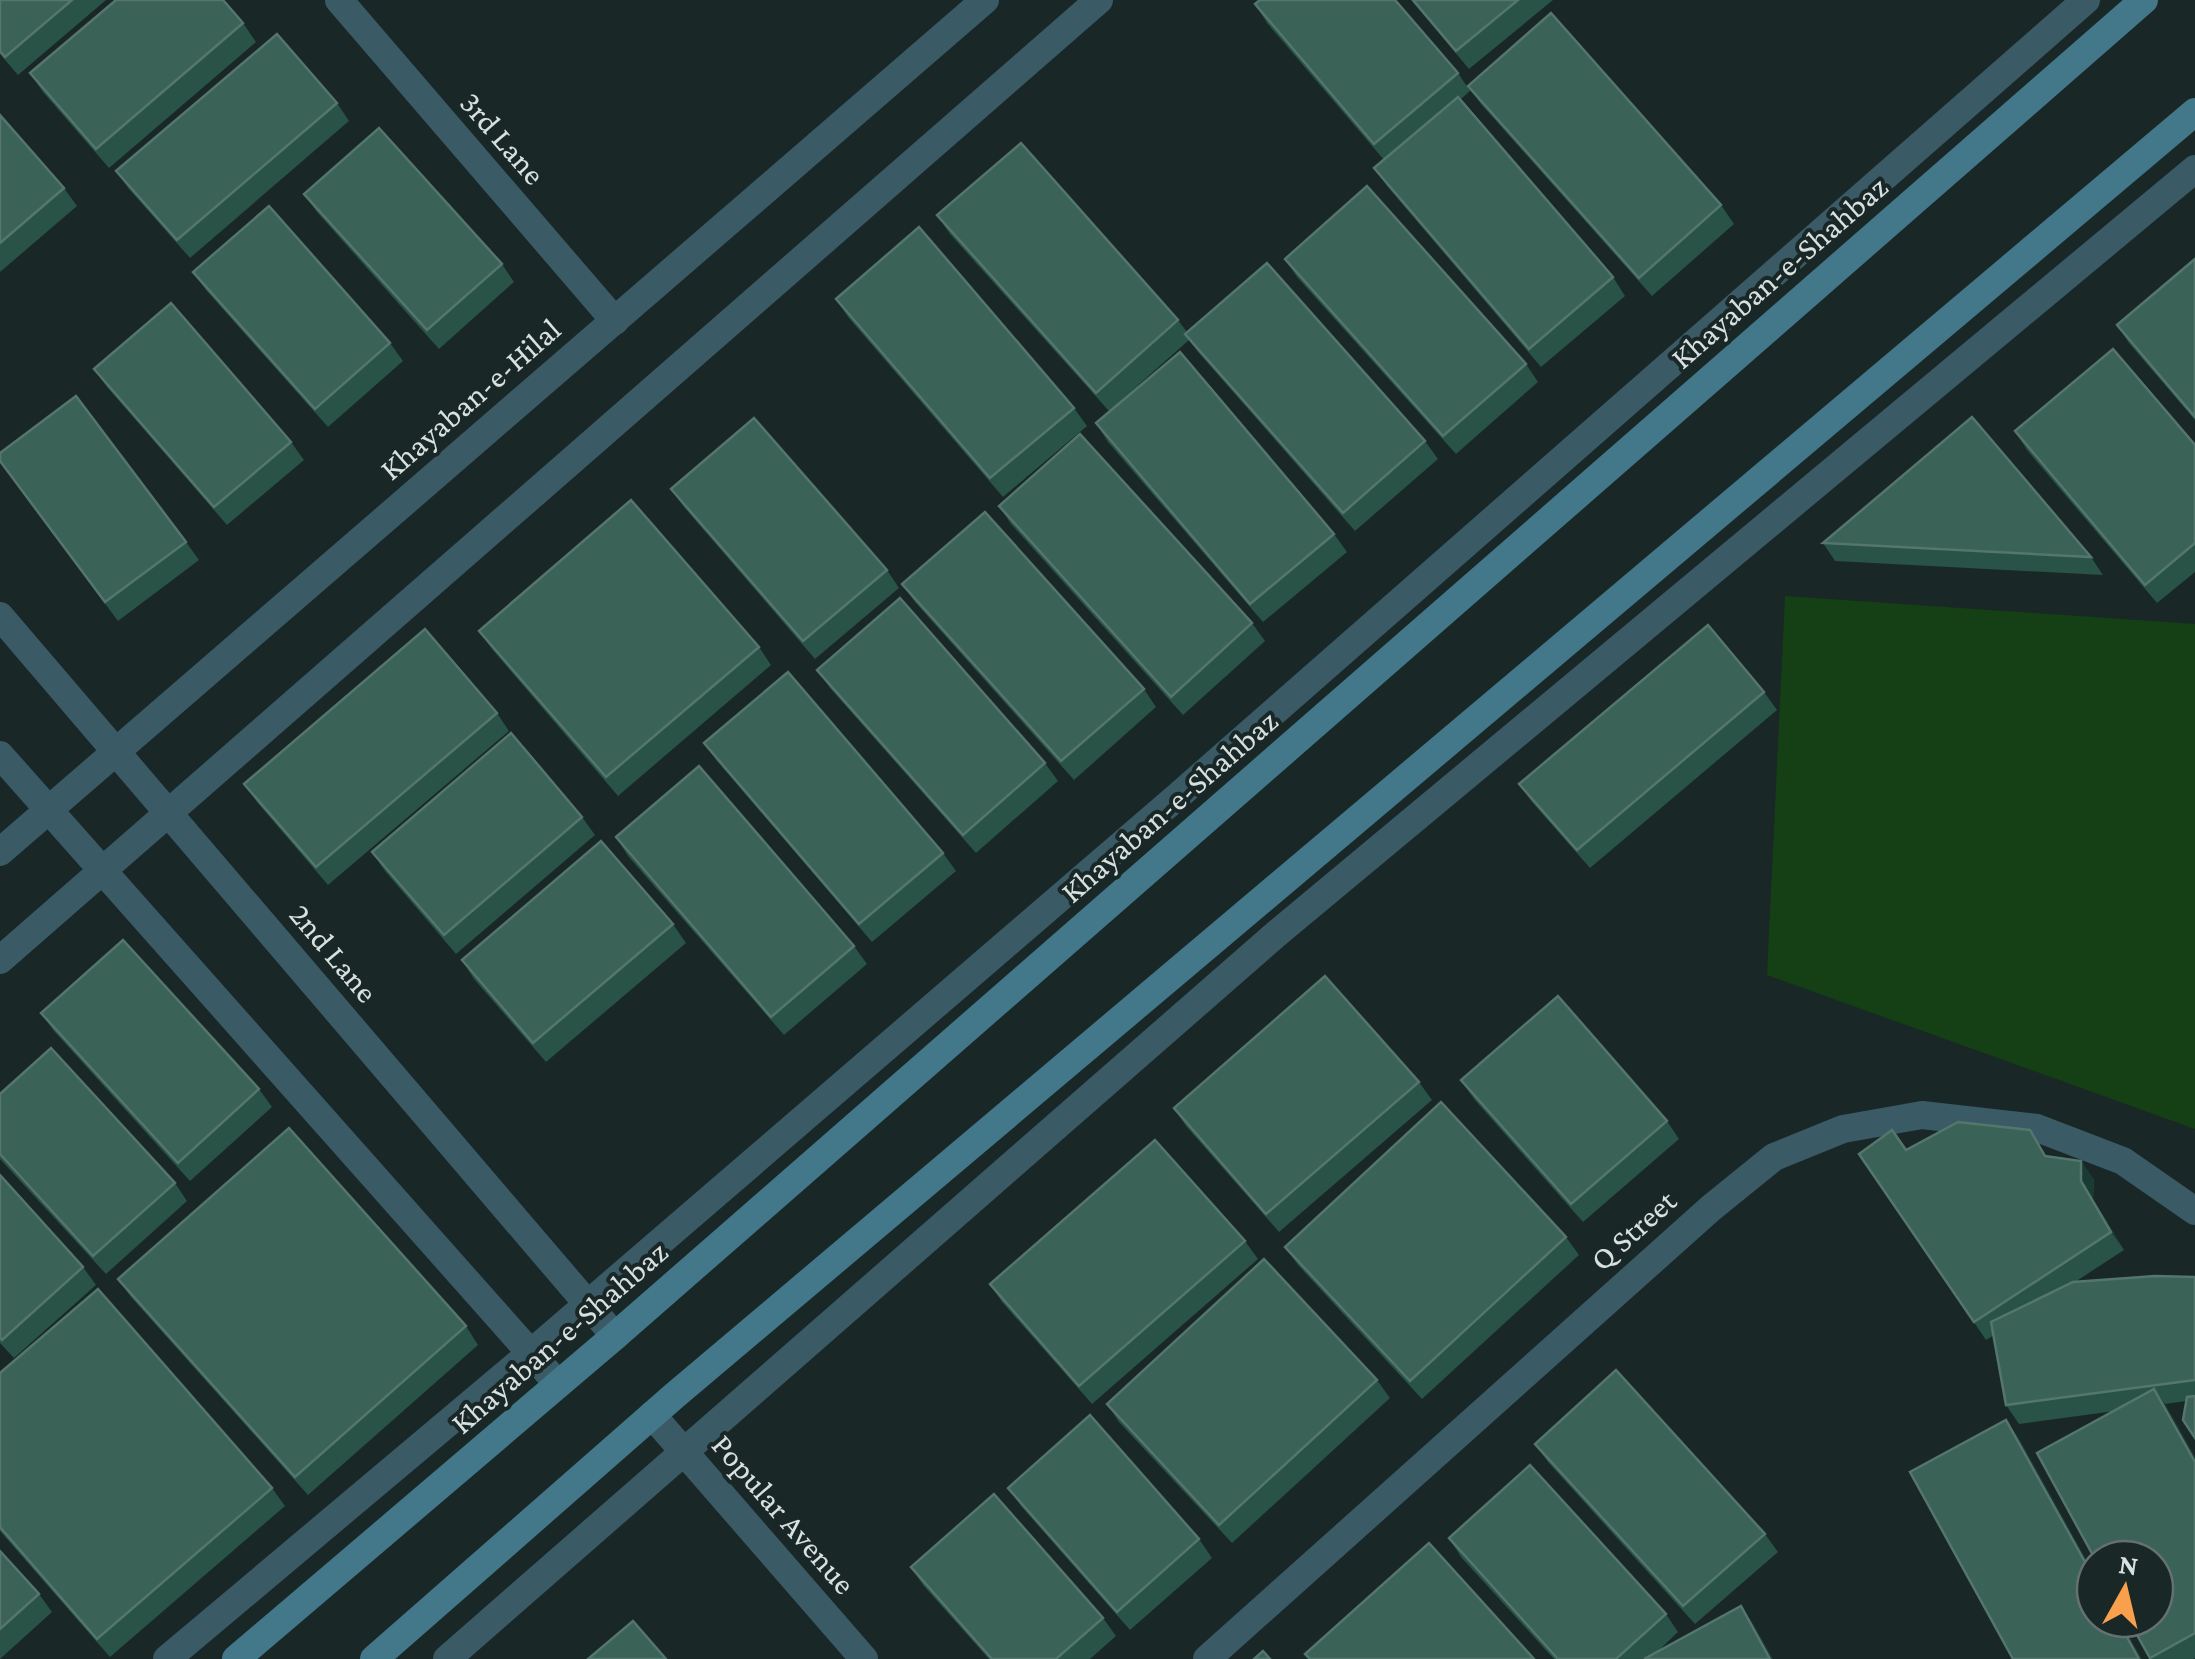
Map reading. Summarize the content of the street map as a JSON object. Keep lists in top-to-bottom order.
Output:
{
  "streets": {
    "main road": ["Khayaban-e-Shahbaz"],
    "street": [
      "3rd Lane",
      "Khayaban-e-Hilal",
      "2nd Lane",
      "Q Street",
      "Popular Avenue"
    ]
  },
  "crossings": [
    ["3rd Lane", "Khayaban-e-Hilal"],
    ["Khayaban-e-Shahbaz", "2nd Lane"],
    ["Khayaban-e-Hilal", "2nd Lane"]
  ],
  "north": "top"
}
